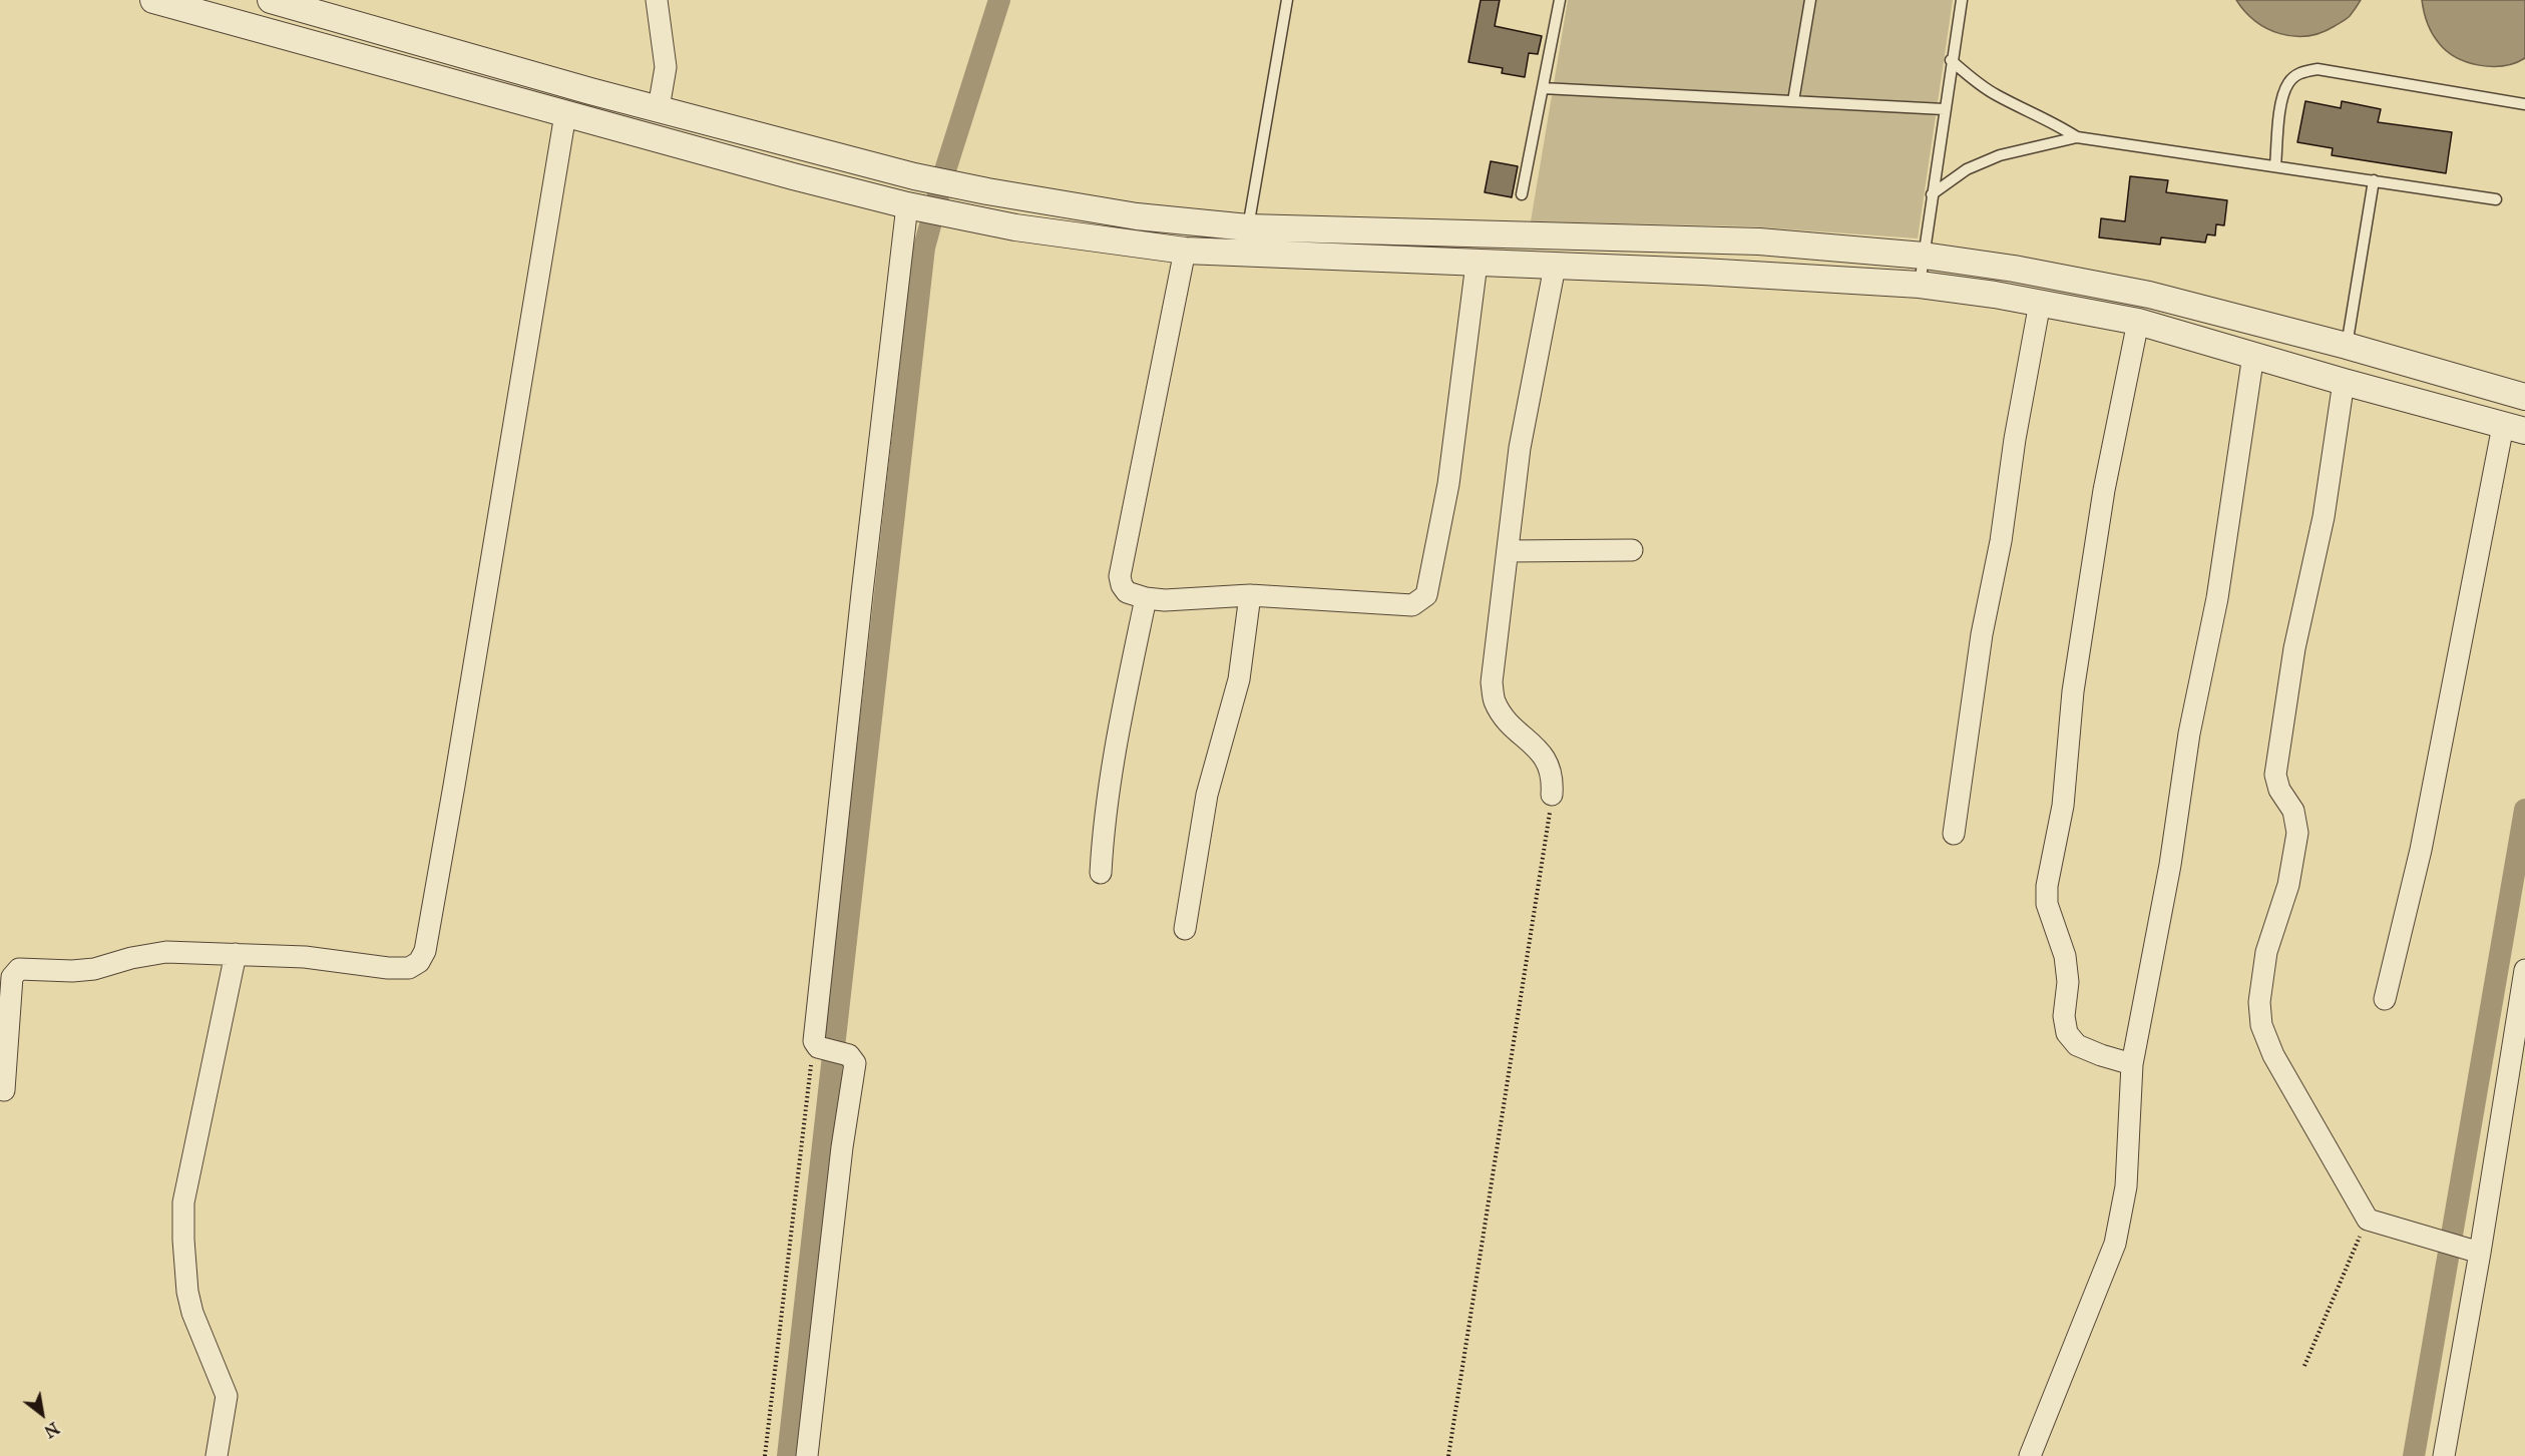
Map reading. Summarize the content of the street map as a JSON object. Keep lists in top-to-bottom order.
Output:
{
  "north": "bottom right"
}
